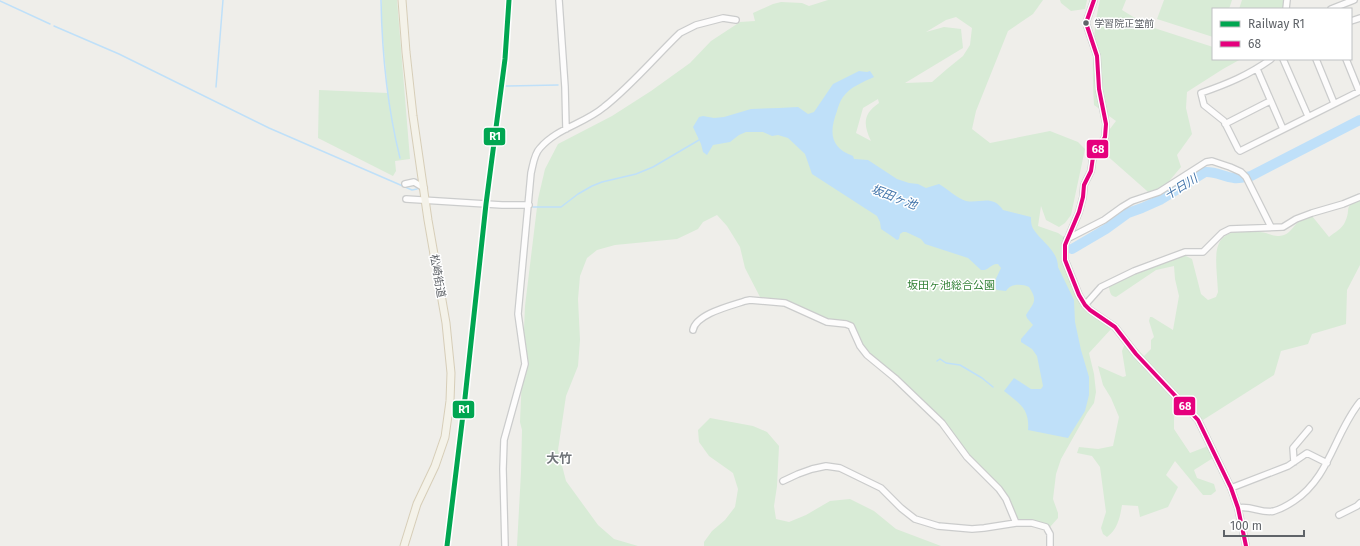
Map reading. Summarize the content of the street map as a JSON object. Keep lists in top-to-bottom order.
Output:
{
  "streets": {
    "main road": ["松崎街道"]
  },
  "districts": ["大竹"],
  "water": ["十日川", "坂田ヶ池"],
  "parks": ["坂田ヶ池総合公園"],
  "places": ["学習院正堂前"],
  "lines": ["rail line R1", "transit line 68"],
  "legend": ["Railway R1", "68"],
  "scale_bar": "100 m"
}
